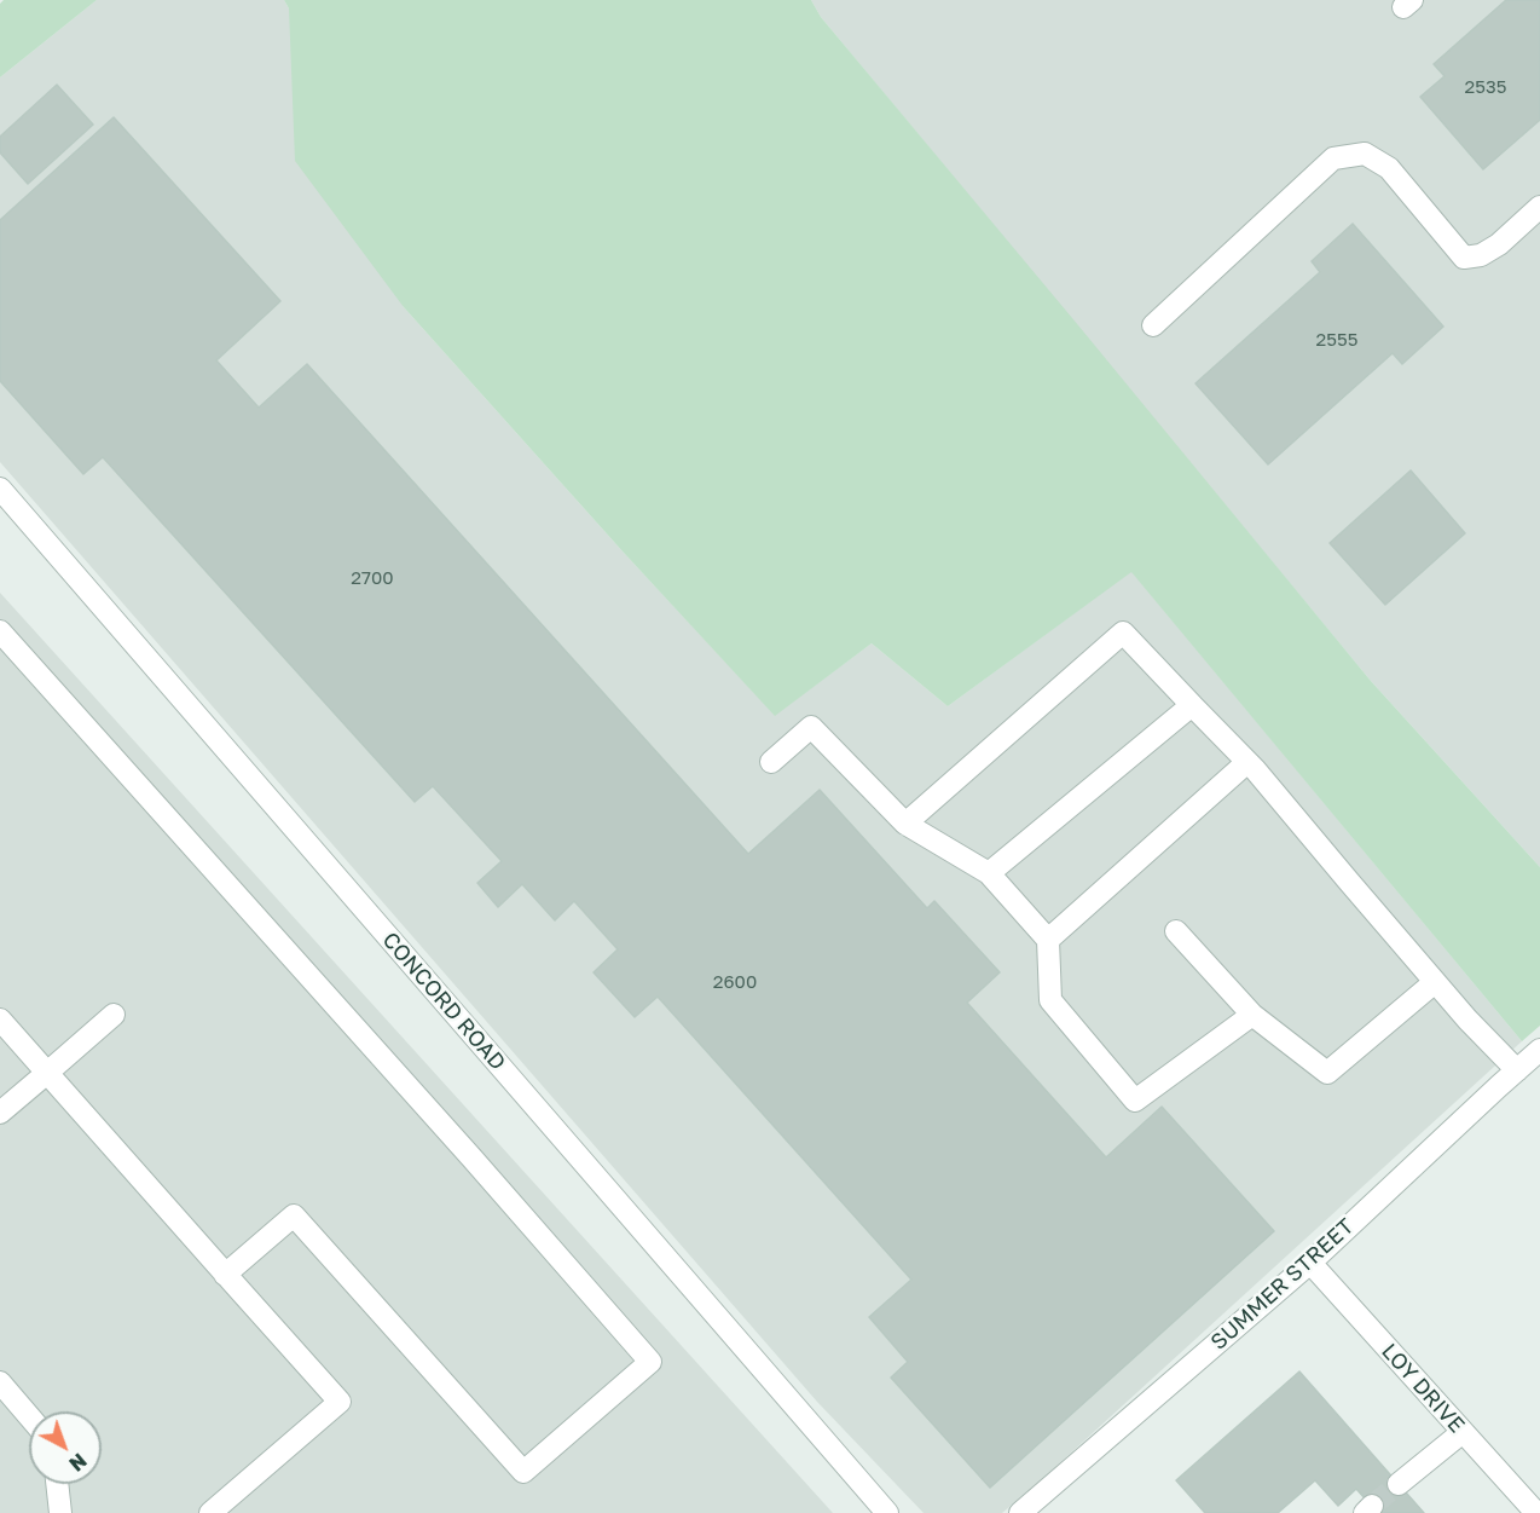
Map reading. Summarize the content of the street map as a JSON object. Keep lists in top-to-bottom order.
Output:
{
  "streets": {
    "street": ["CONCORD ROAD", "SUMMER STREET", "LOY DRIVE"]
  },
  "crossings": [
    ["SUMMER STREET", "LOY DRIVE"]
  ],
  "house_numbers": [
    "2535",
    "2555",
    "2700",
    "2600"
  ],
  "north": "bottom right"
}
